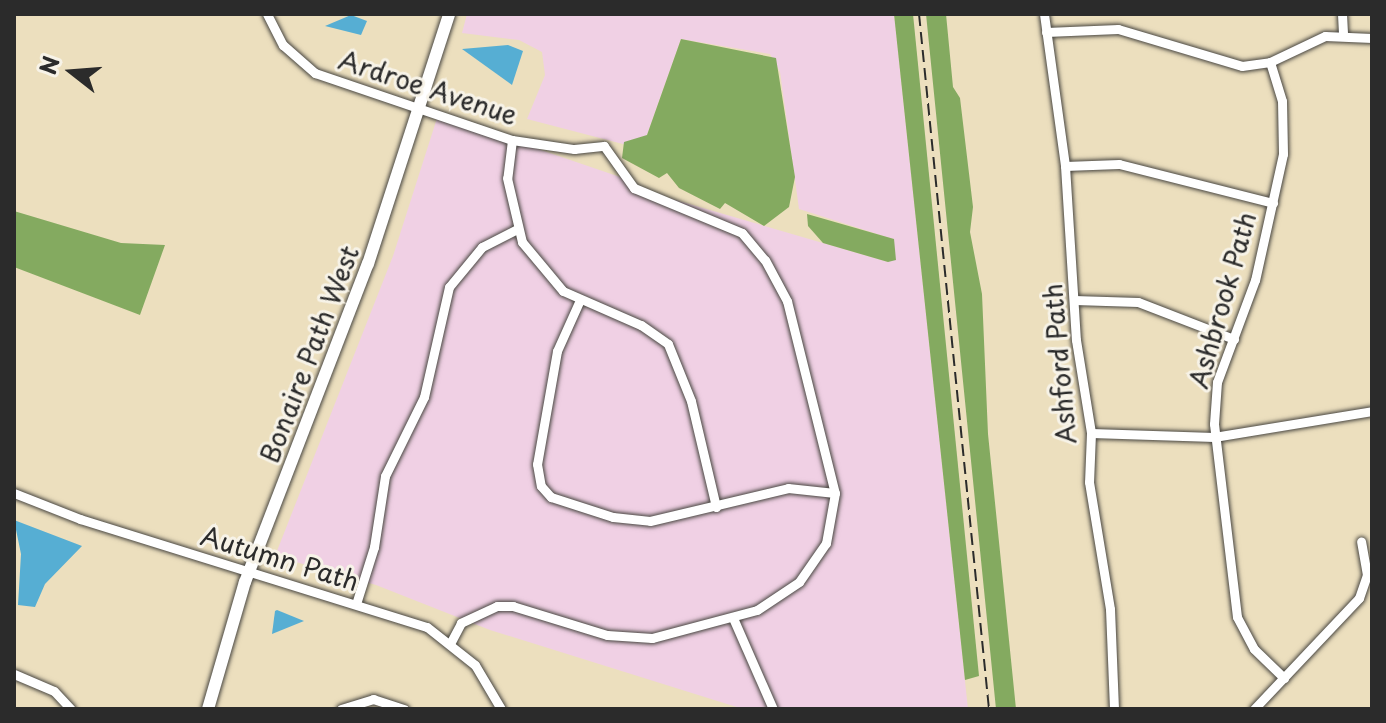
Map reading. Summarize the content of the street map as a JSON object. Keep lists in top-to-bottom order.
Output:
{
  "streets": {
    "street": [
      "Ardroe Avenue",
      "Ashbrook Path",
      "Bonaire Path West",
      "Ashford Path",
      "Autumn Path"
    ]
  },
  "crossings": [
    ["Ardroe Avenue", "Bonaire Path West"],
    ["Bonaire Path West", "Autumn Path"]
  ],
  "north": "left"
}
